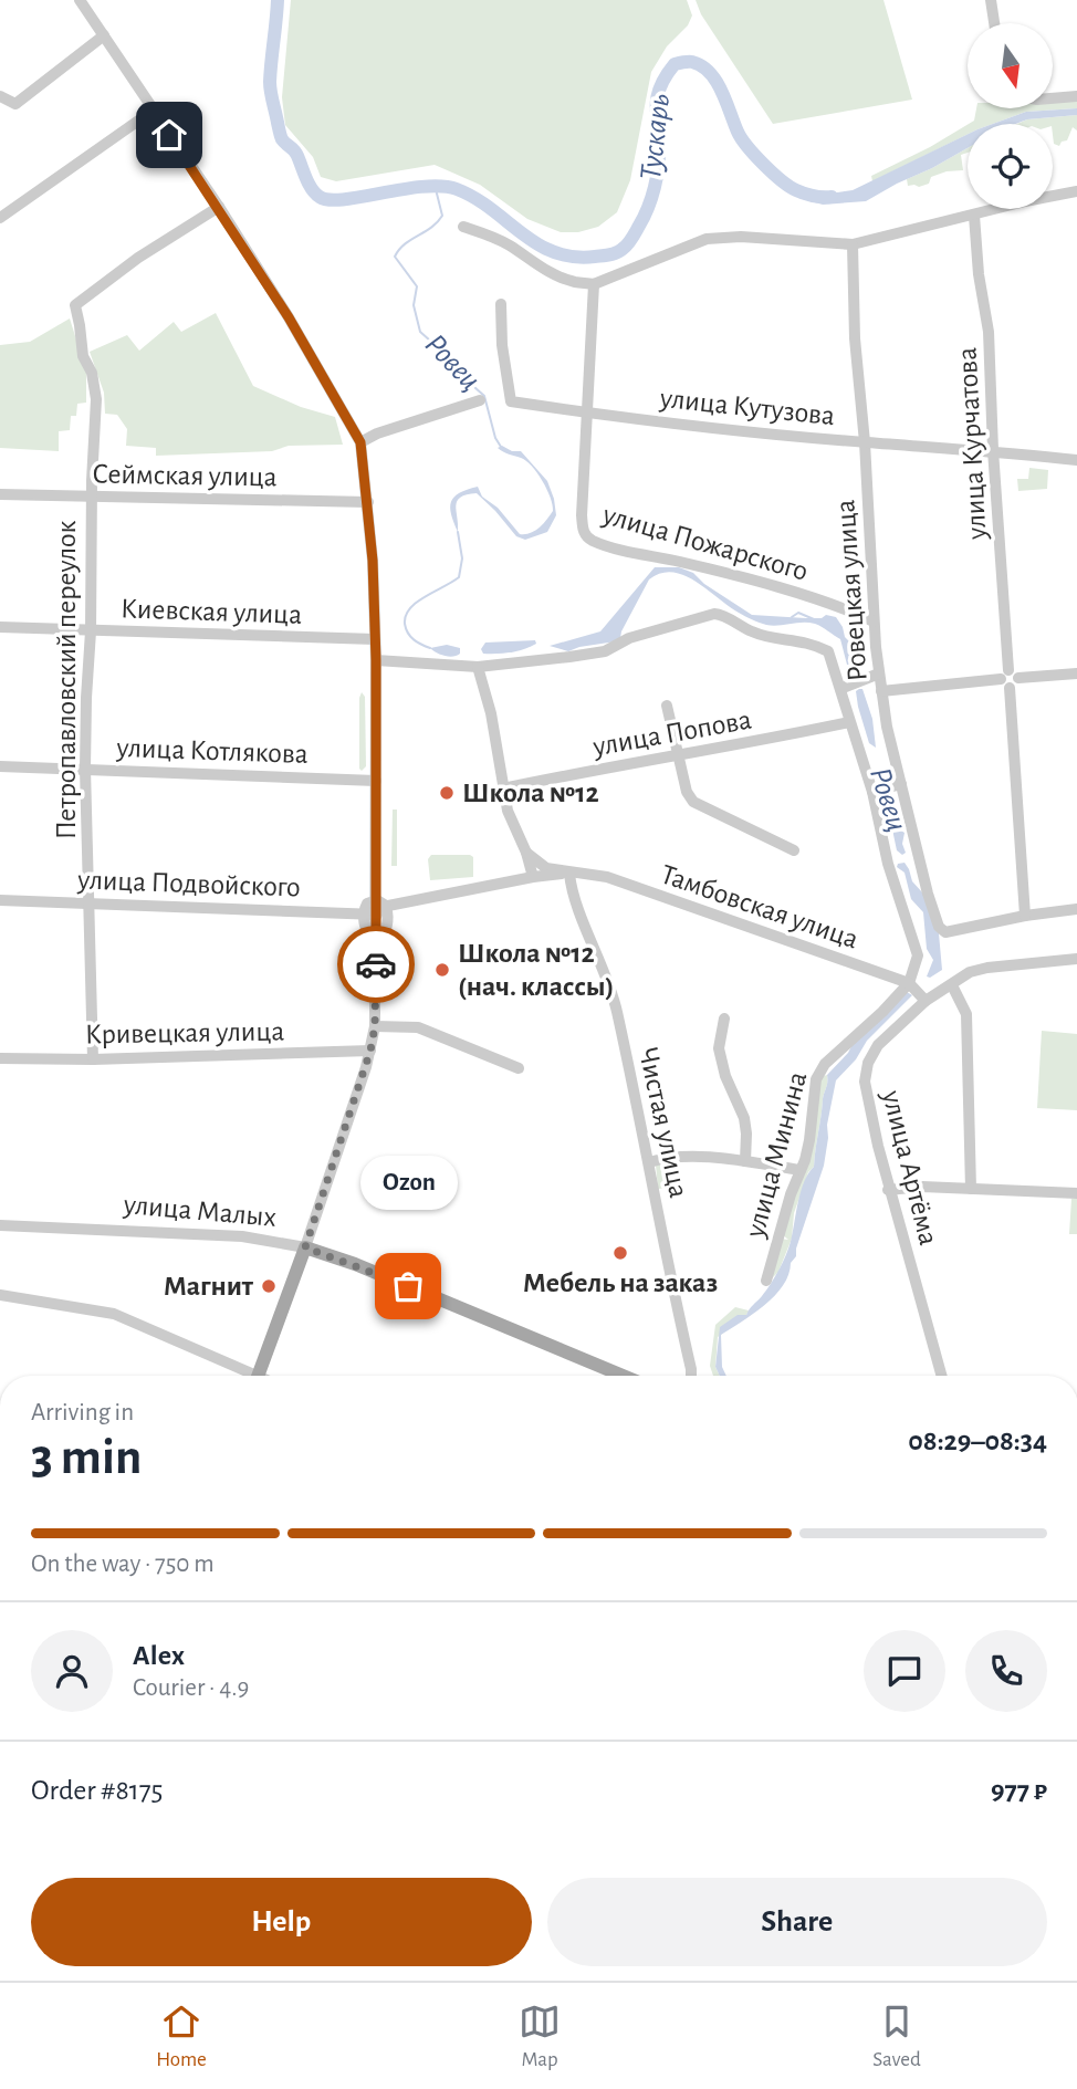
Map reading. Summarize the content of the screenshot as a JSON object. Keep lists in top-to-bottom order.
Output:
{
  "streets": {
    "main road": ["улица Малых"],
    "street": [
      "улица Кутузова",
      "улица Курчатова",
      "Сеймская улица",
      "улица Пожарского",
      "Ровецкая улица",
      "Киевская улица",
      "Петропавловский переулок",
      "улица Попова",
      "улица Котлякова",
      "улица Подвойского",
      "Тамбовская улица",
      "Кривецкая улица",
      "Чистая улица",
      "улица Минина",
      "улица Артёма"
    ]
  },
  "crossings": [
    ["улица Кутузова", "улица Курчатова"],
    ["улица Кутузова", "улица Пожарского"],
    ["улица Кутузова", "Ровецкая улица"],
    ["Сеймская улица", "Петропавловский переулок"],
    ["улица Пожарского", "Ровецкая улица"],
    ["Ровецкая улица", "улица Попова"],
    ["Ровецкая улица", "Тамбовская улица"],
    ["Ровецкая улица", "улица Минина"],
    ["Киевская улица", "Петропавловский переулок"],
    ["Петропавловский переулок", "улица Котлякова"],
    ["Петропавловский переулок", "улица Подвойского"],
    ["Петропавловский переулок", "Кривецкая улица"],
    ["улица Подвойского", "Тамбовская улица"],
    ["Тамбовская улица", "Чистая улица"],
    ["Тамбовская улица", "улица Минина"],
    ["Тамбовская улица", "улица Артёма"]
  ],
  "water": ["Тускарь", "Ровец"],
  "places": [
    "Школа №12",
    "Школа №12 (нач. классы)",
    "Мебель на заказ",
    "Магнит",
    "Ozon"
  ],
  "north": "bottom",
  "page": {
    "bubble": "Ozon",
    "heading": ["3 min", "Arriving in", "08:29–08:34"],
    "panel": [
      "Alex",
      "Courier · 4.9",
      "Order #8175",
      "977 ₽"
    ],
    "bar": "On the way · 750 m",
    "buttons": ["Help", "Share"],
    "tabs": ["Home", "Map", "Saved"]
  }
}
